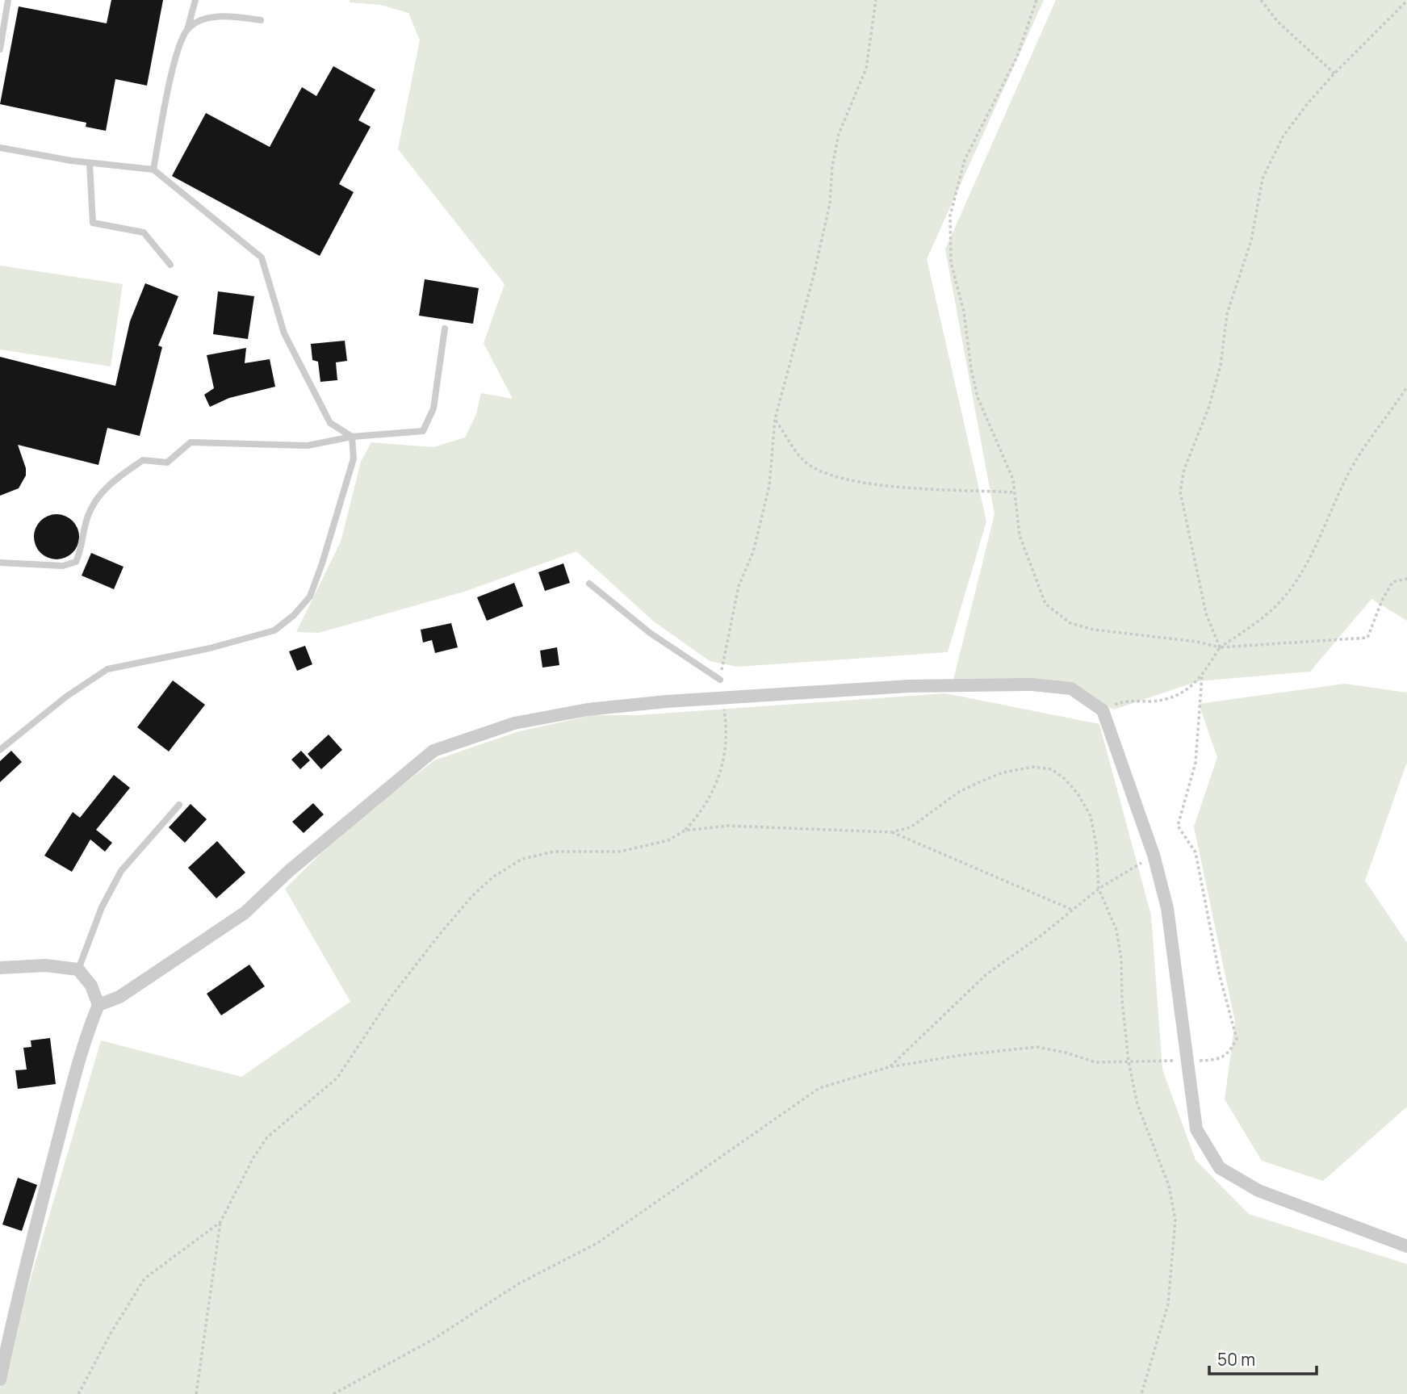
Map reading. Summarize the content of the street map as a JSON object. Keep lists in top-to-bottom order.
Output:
{
  "scale_bar": "50 m"
}
